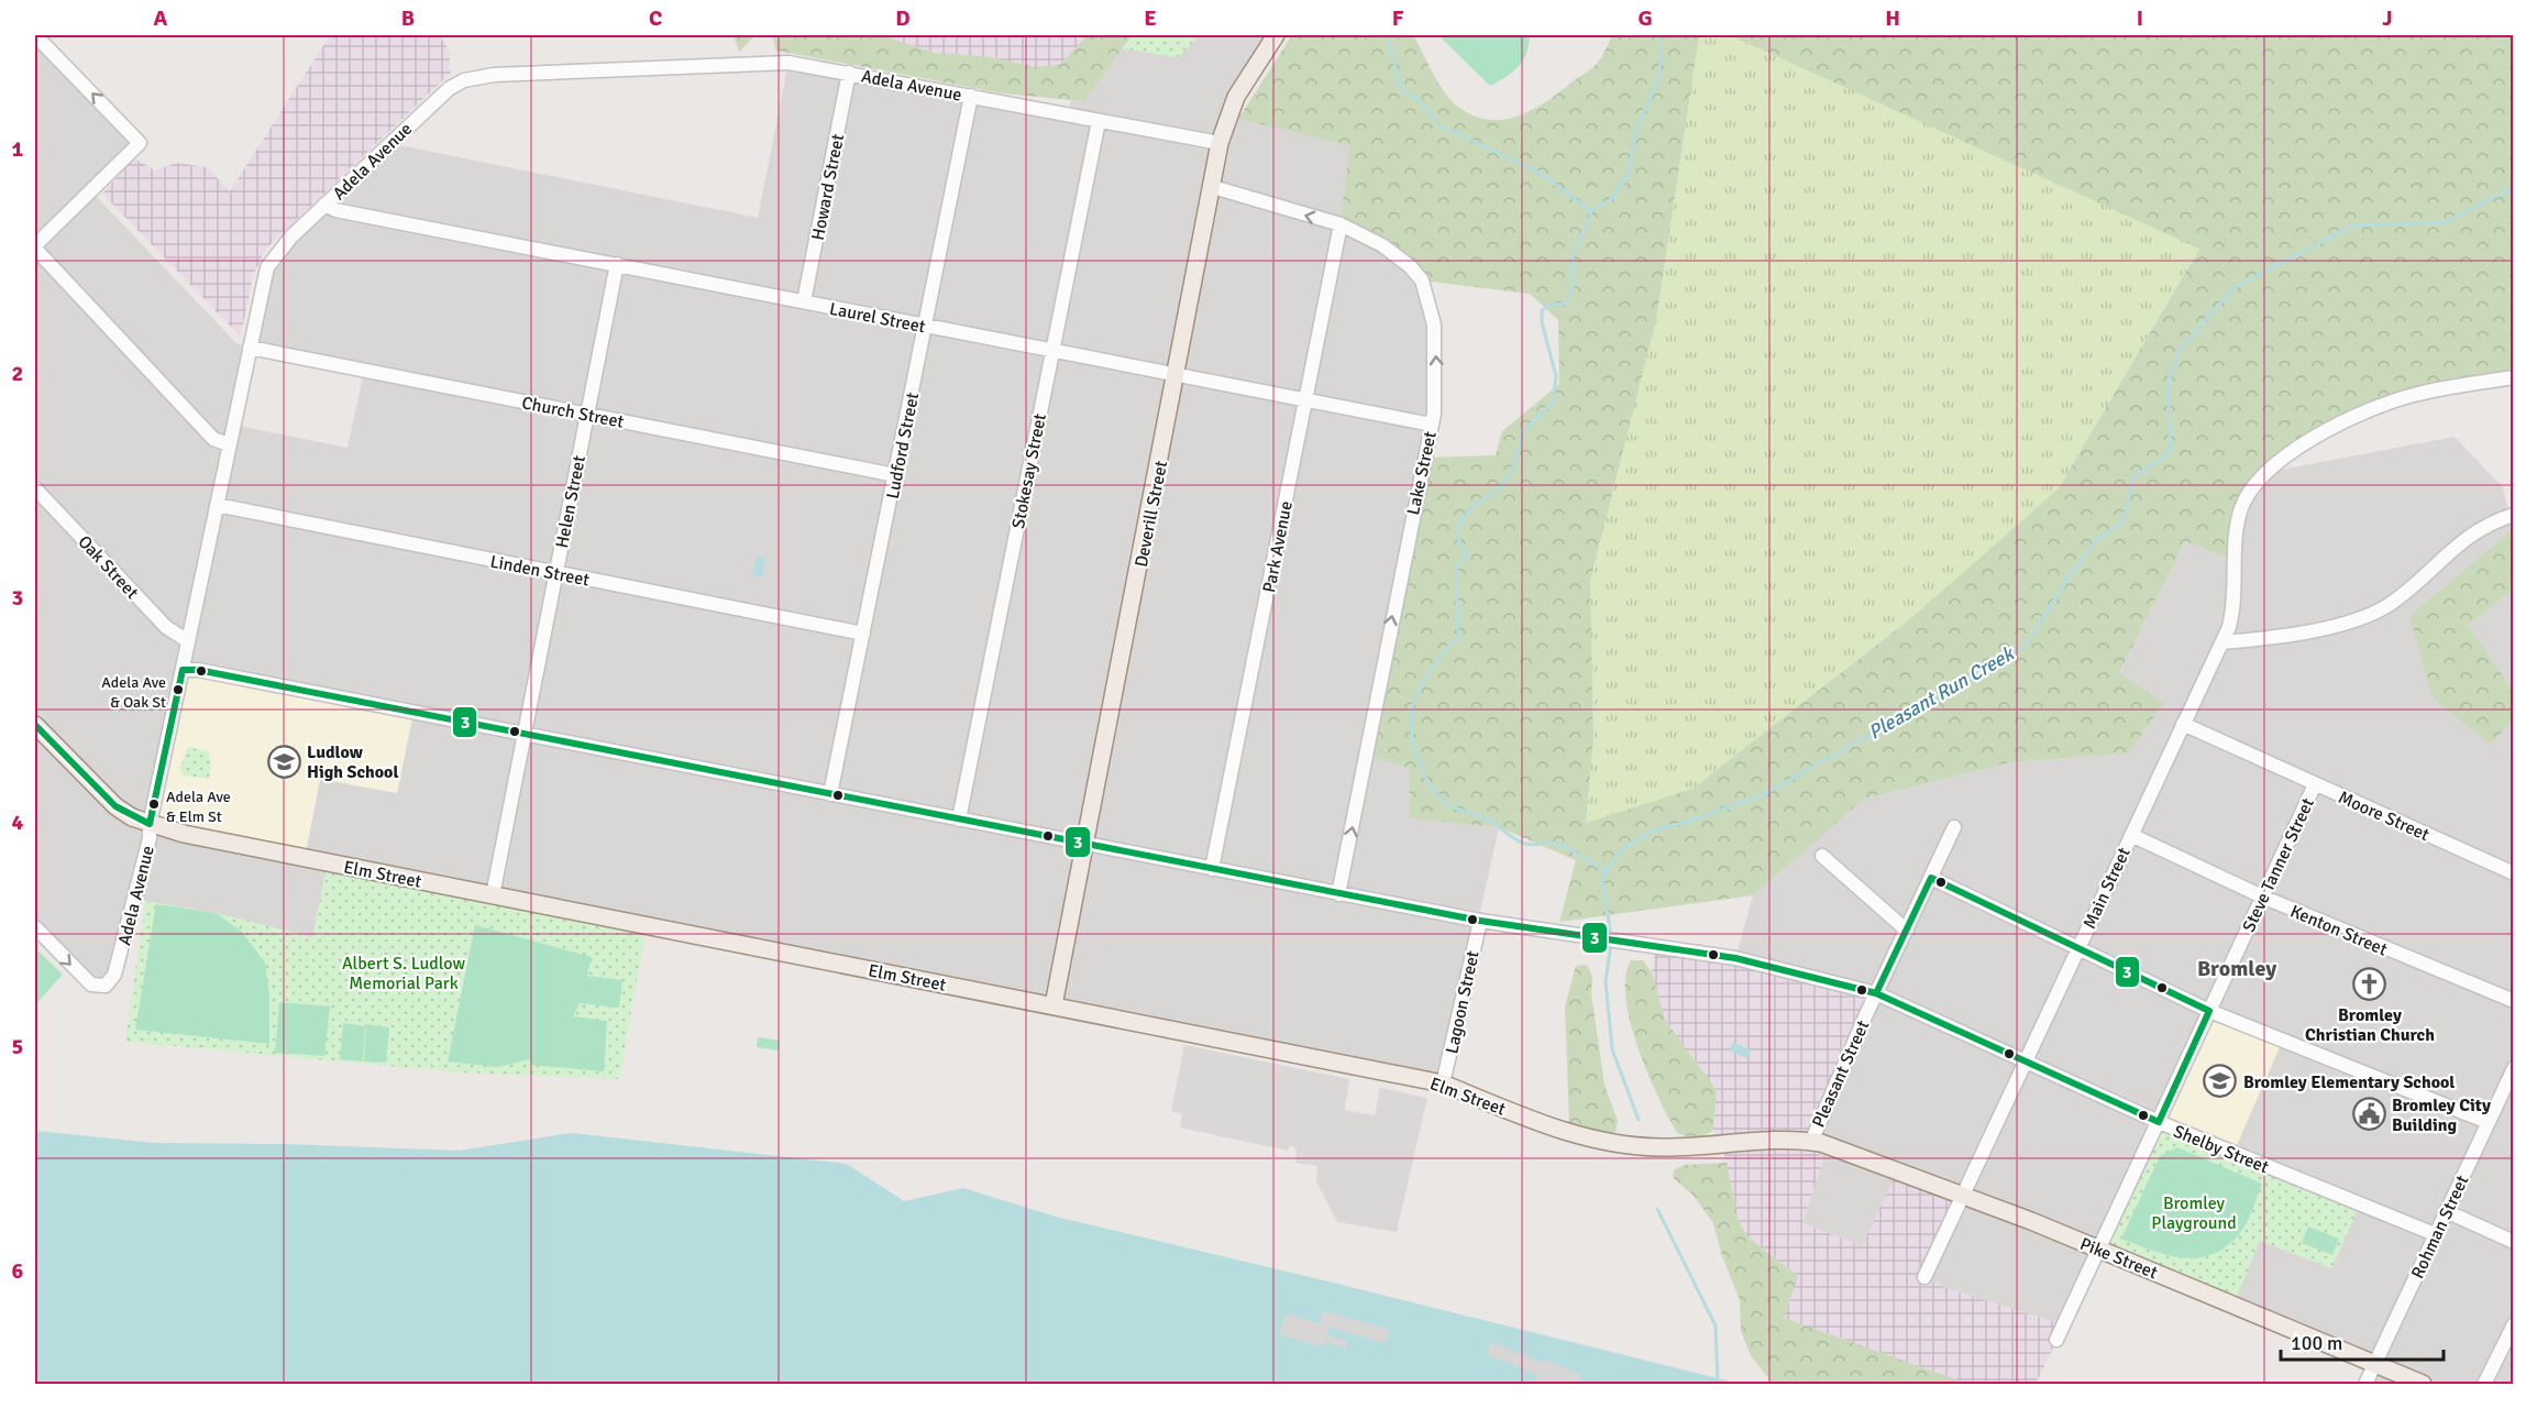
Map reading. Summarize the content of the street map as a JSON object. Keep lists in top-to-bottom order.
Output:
{
  "streets": {
    "main road": ["Deverill Street", "Elm Street", "Pike Street"],
    "street": [
      "Adela Avenue",
      "Howard Street",
      "Laurel Street",
      "Church Street",
      "Ludford Street",
      "Stokesay Street",
      "Lake Street",
      "Helen Street",
      "Park Avenue",
      "Oak Street",
      "Linden Street",
      "Moore Street",
      "Steve Tanner Street",
      "Main Street",
      "Kenton Street",
      "Lagoon Street",
      "Pleasant Street",
      "Shelby Street",
      "Rohman Street"
    ]
  },
  "crossings": [
    ["Adela Avenue", "Howard Street"],
    ["Adela Avenue", "Laurel Street"],
    ["Adela Avenue", "Church Street"],
    ["Adela Avenue", "Ludford Street"],
    ["Adela Avenue", "Stokesay Street"],
    ["Adela Avenue", "Deverill Street"],
    ["Adela Avenue", "Oak Street"],
    ["Adela Avenue", "Linden Street"],
    ["Adela Avenue", "Elm Street"],
    ["Howard Street", "Laurel Street"],
    ["Laurel Street", "Ludford Street"],
    ["Laurel Street", "Stokesay Street"],
    ["Laurel Street", "Lake Street"],
    ["Laurel Street", "Helen Street"],
    ["Laurel Street", "Deverill Street"],
    ["Laurel Street", "Park Avenue"],
    ["Church Street", "Ludford Street"],
    ["Church Street", "Helen Street"],
    ["Ludford Street", "Linden Street"],
    ["Lake Street", "Deverill Street"],
    ["Lake Street", "Park Avenue"],
    ["Helen Street", "Linden Street"],
    ["Helen Street", "Elm Street"],
    ["Deverill Street", "Elm Street"],
    ["Moore Street", "Steve Tanner Street"],
    ["Moore Street", "Main Street"],
    ["Steve Tanner Street", "Kenton Street"],
    ["Steve Tanner Street", "Shelby Street"],
    ["Steve Tanner Street", "Pike Street"],
    ["Elm Street", "Lagoon Street"],
    ["Elm Street", "Pleasant Street"],
    ["Elm Street", "Pike Street"],
    ["Main Street", "Kenton Street"],
    ["Main Street", "Shelby Street"],
    ["Main Street", "Pike Street"],
    ["Lagoon Street", "Shelby Street"],
    ["Pleasant Street", "Shelby Street"],
    ["Pleasant Street", "Pike Street"],
    ["Shelby Street", "Rohman Street"],
    ["Rohman Street", "Pike Street"]
  ],
  "one_way": ["Lake Street"],
  "districts": ["Bromley"],
  "water": ["Pleasant Run Creek"],
  "parks": ["Albert S. Ludlow Memorial Park", "Bromley Playground"],
  "places": {
    "other": ["Adela Ave & Oak St", "Adela Ave & Elm St"],
    "school or university": ["Ludlow High School", "Bromley Elementary School"],
    "church": ["Bromley Christian Church"],
    "public building": ["Bromley City Building"]
  },
  "lines": ["transit line 3"],
  "scale_bar": "100 m",
  "grid": {
    "columns": [
      "A",
      "B",
      "C",
      "D",
      "E",
      "F",
      "G",
      "H",
      "I",
      "J"
    ],
    "rows": [
      "1",
      "2",
      "3",
      "4",
      "5",
      "6"
    ]
  }
}
